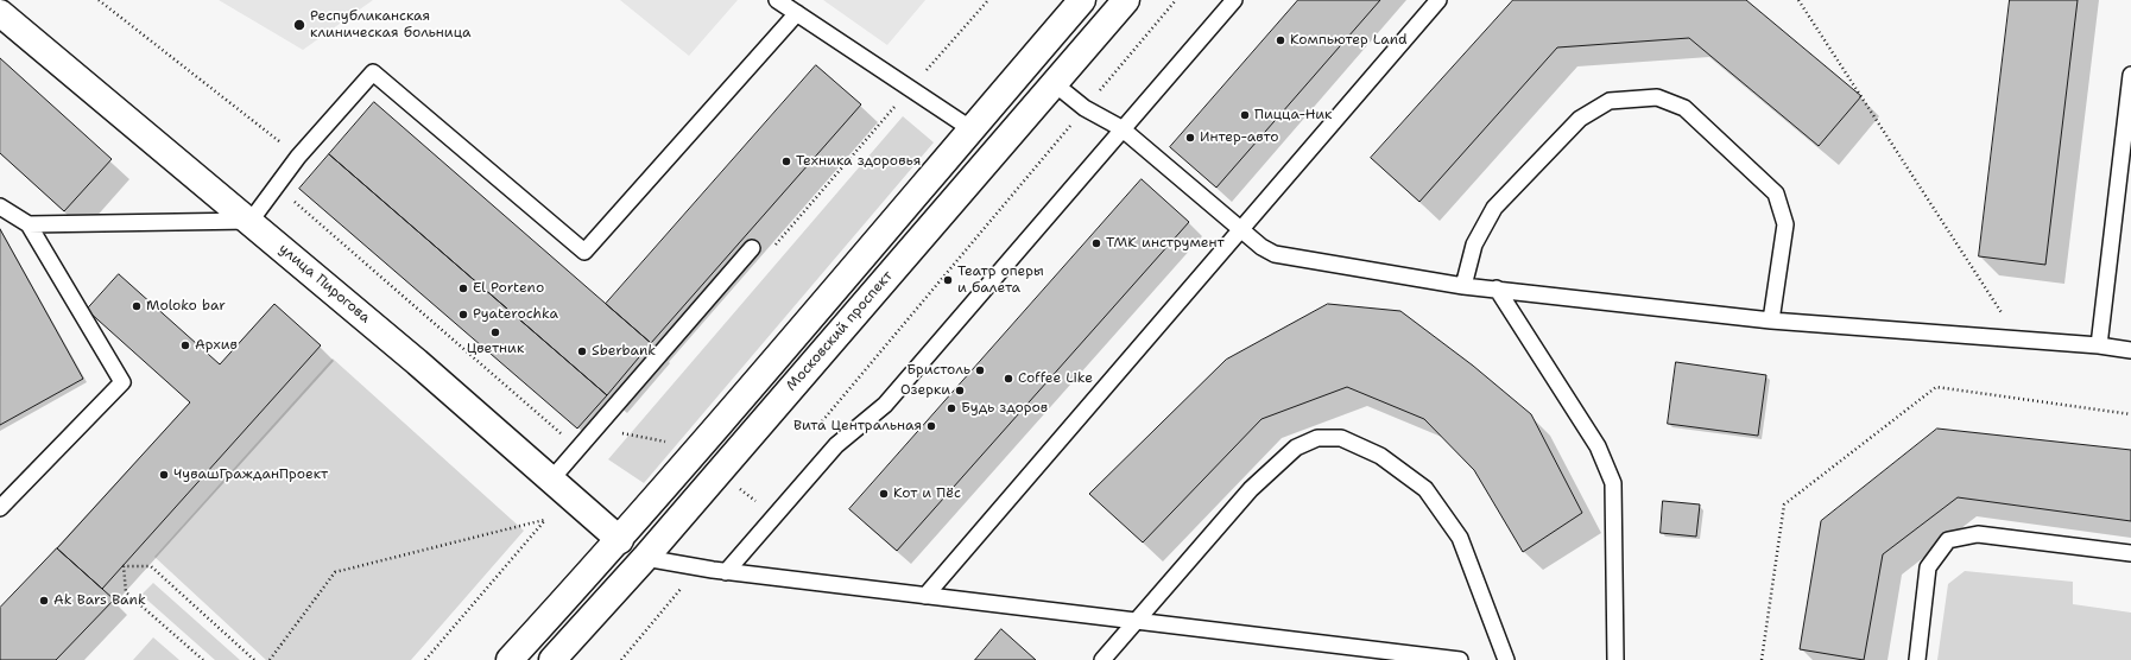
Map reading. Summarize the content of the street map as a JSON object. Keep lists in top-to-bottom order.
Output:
{
  "streets": {
    "main road": ["улица Пирогова", "Московский проспект"]
  },
  "crossings": [
    ["улица Пирогова", "Московский проспект"]
  ],
  "places": [
    "Республиканская клиническая больница",
    "Компьютер Land",
    "Пицца-Ник",
    "Интер-авто",
    "Техника здоровья",
    "ТМК инструмент",
    "Театр оперы и балета",
    "El Porteno",
    "Moloko bar",
    "Pyaterochka",
    "Цветник",
    "Архив",
    "Sberbank",
    "Бристоль",
    "Coffee Like",
    "Озерки",
    "Будь здоров",
    "Вита Центральная",
    "ЧувашГражданПроект",
    "Кот и Пёс",
    "Ak Bars Bank"
  ]
}
